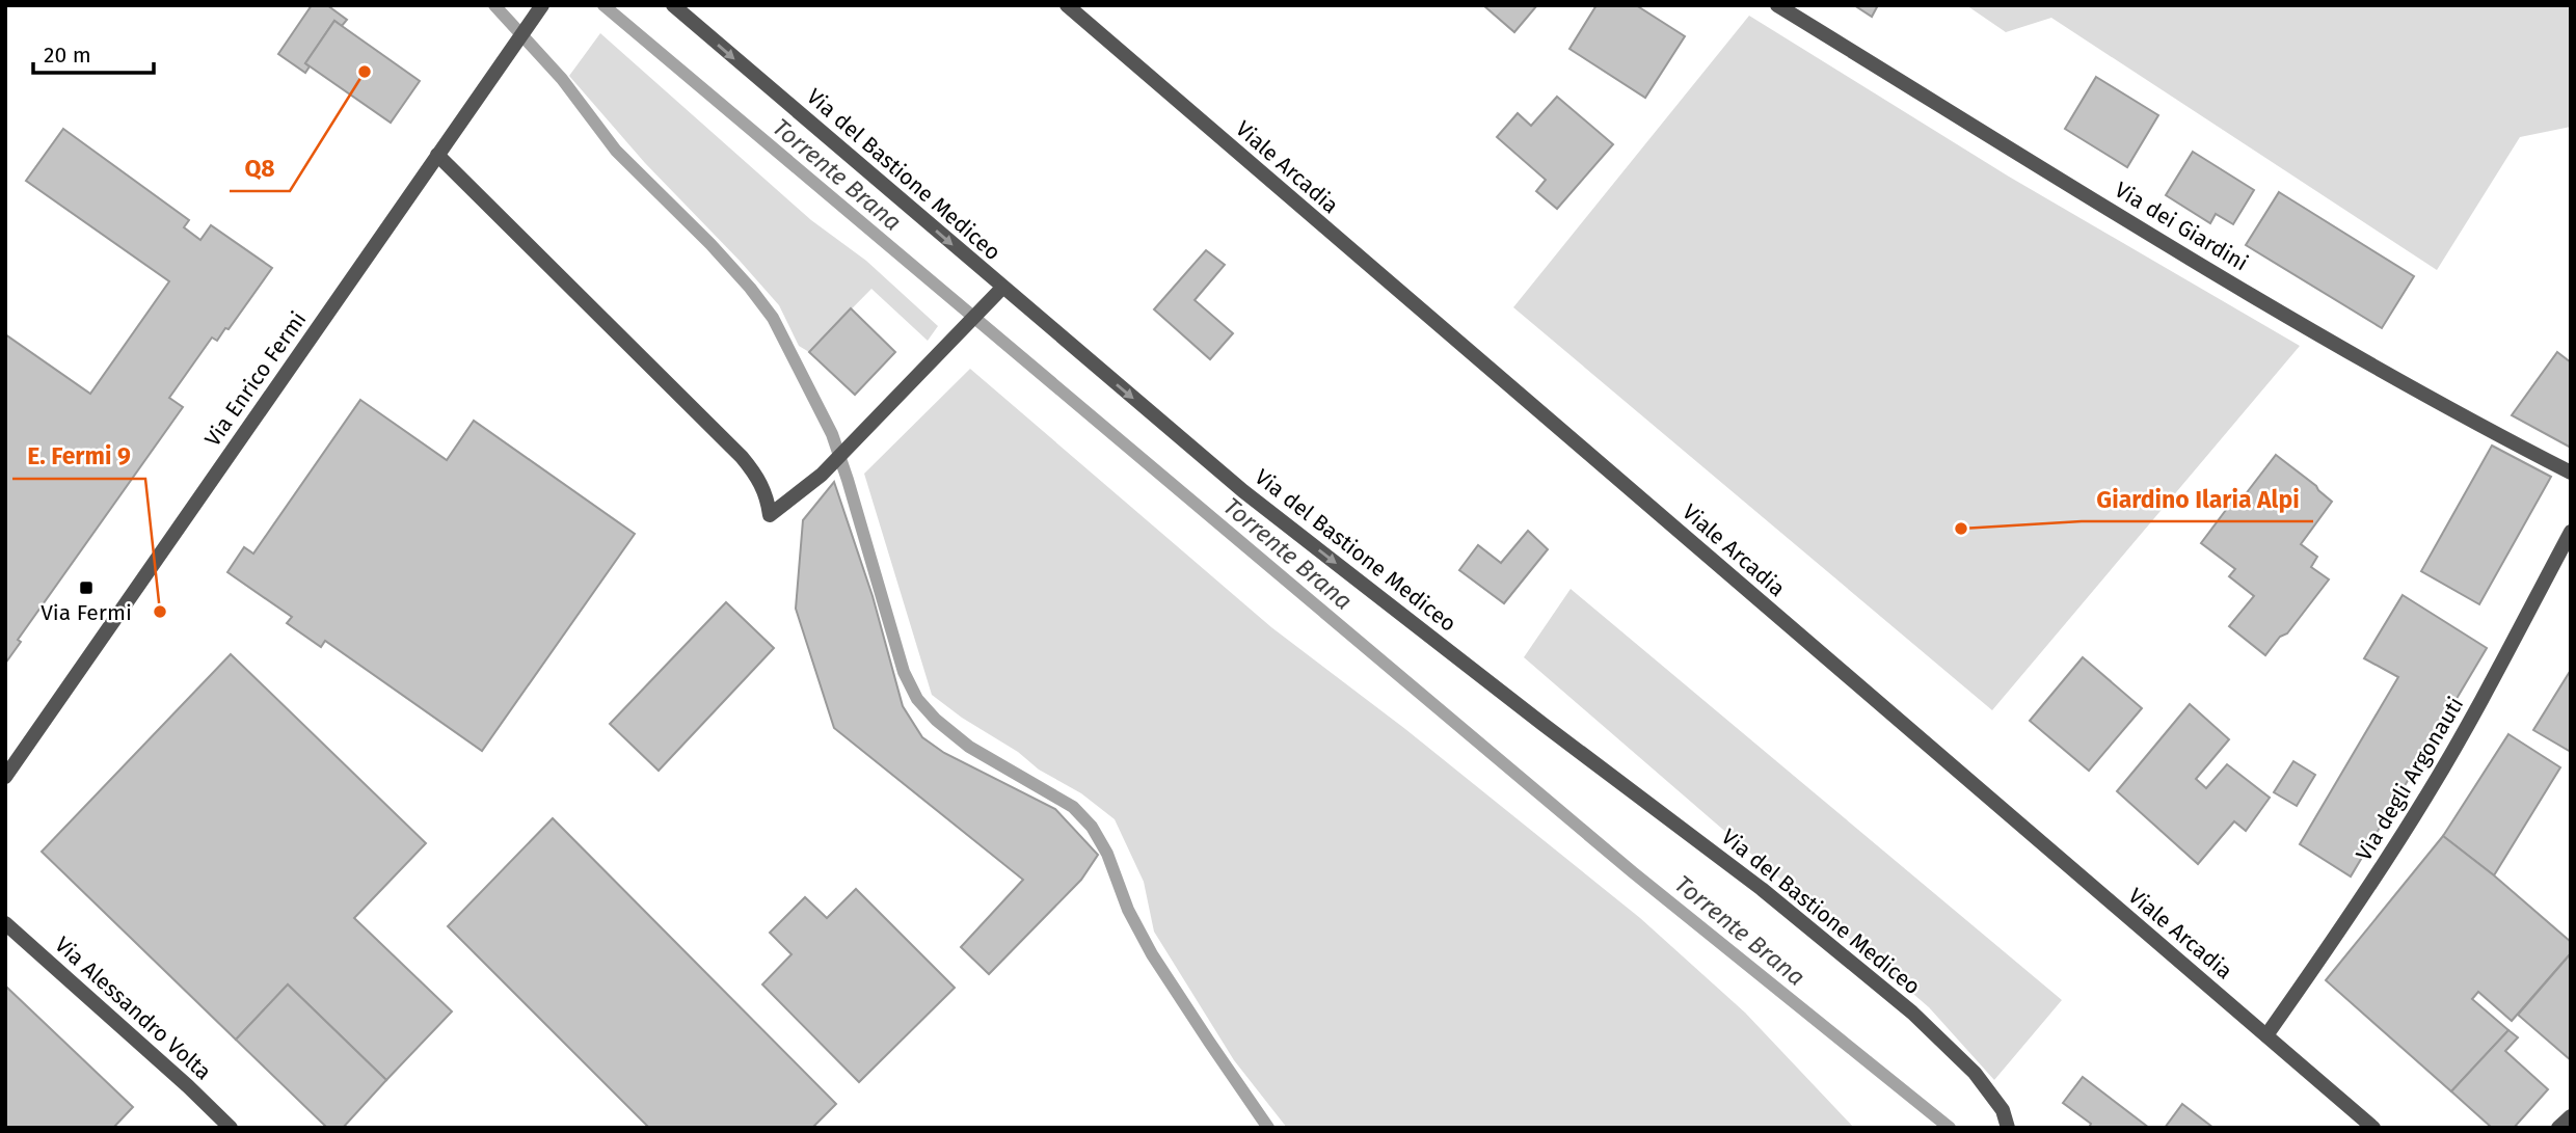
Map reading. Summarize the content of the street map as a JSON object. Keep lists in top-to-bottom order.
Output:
{
  "streets": {
    "street": [
      "Viale Arcadia",
      "Via del Bastione Mediceo",
      "Via dei Giardini",
      "Via Enrico Fermi",
      "Via degli Argonauti",
      "Via Alessandro Volta"
    ]
  },
  "crossings": [
    ["Viale Arcadia", "Via degli Argonauti"]
  ],
  "one_way": ["Via del Bastione Mediceo"],
  "water": ["Torrente Brana"],
  "places": {
    "other": ["Q8", "Giardino Ilaria Alpi", "E. Fermi 9"],
    "transit": ["Via Fermi"]
  },
  "scale_bar": "20 m"
}
